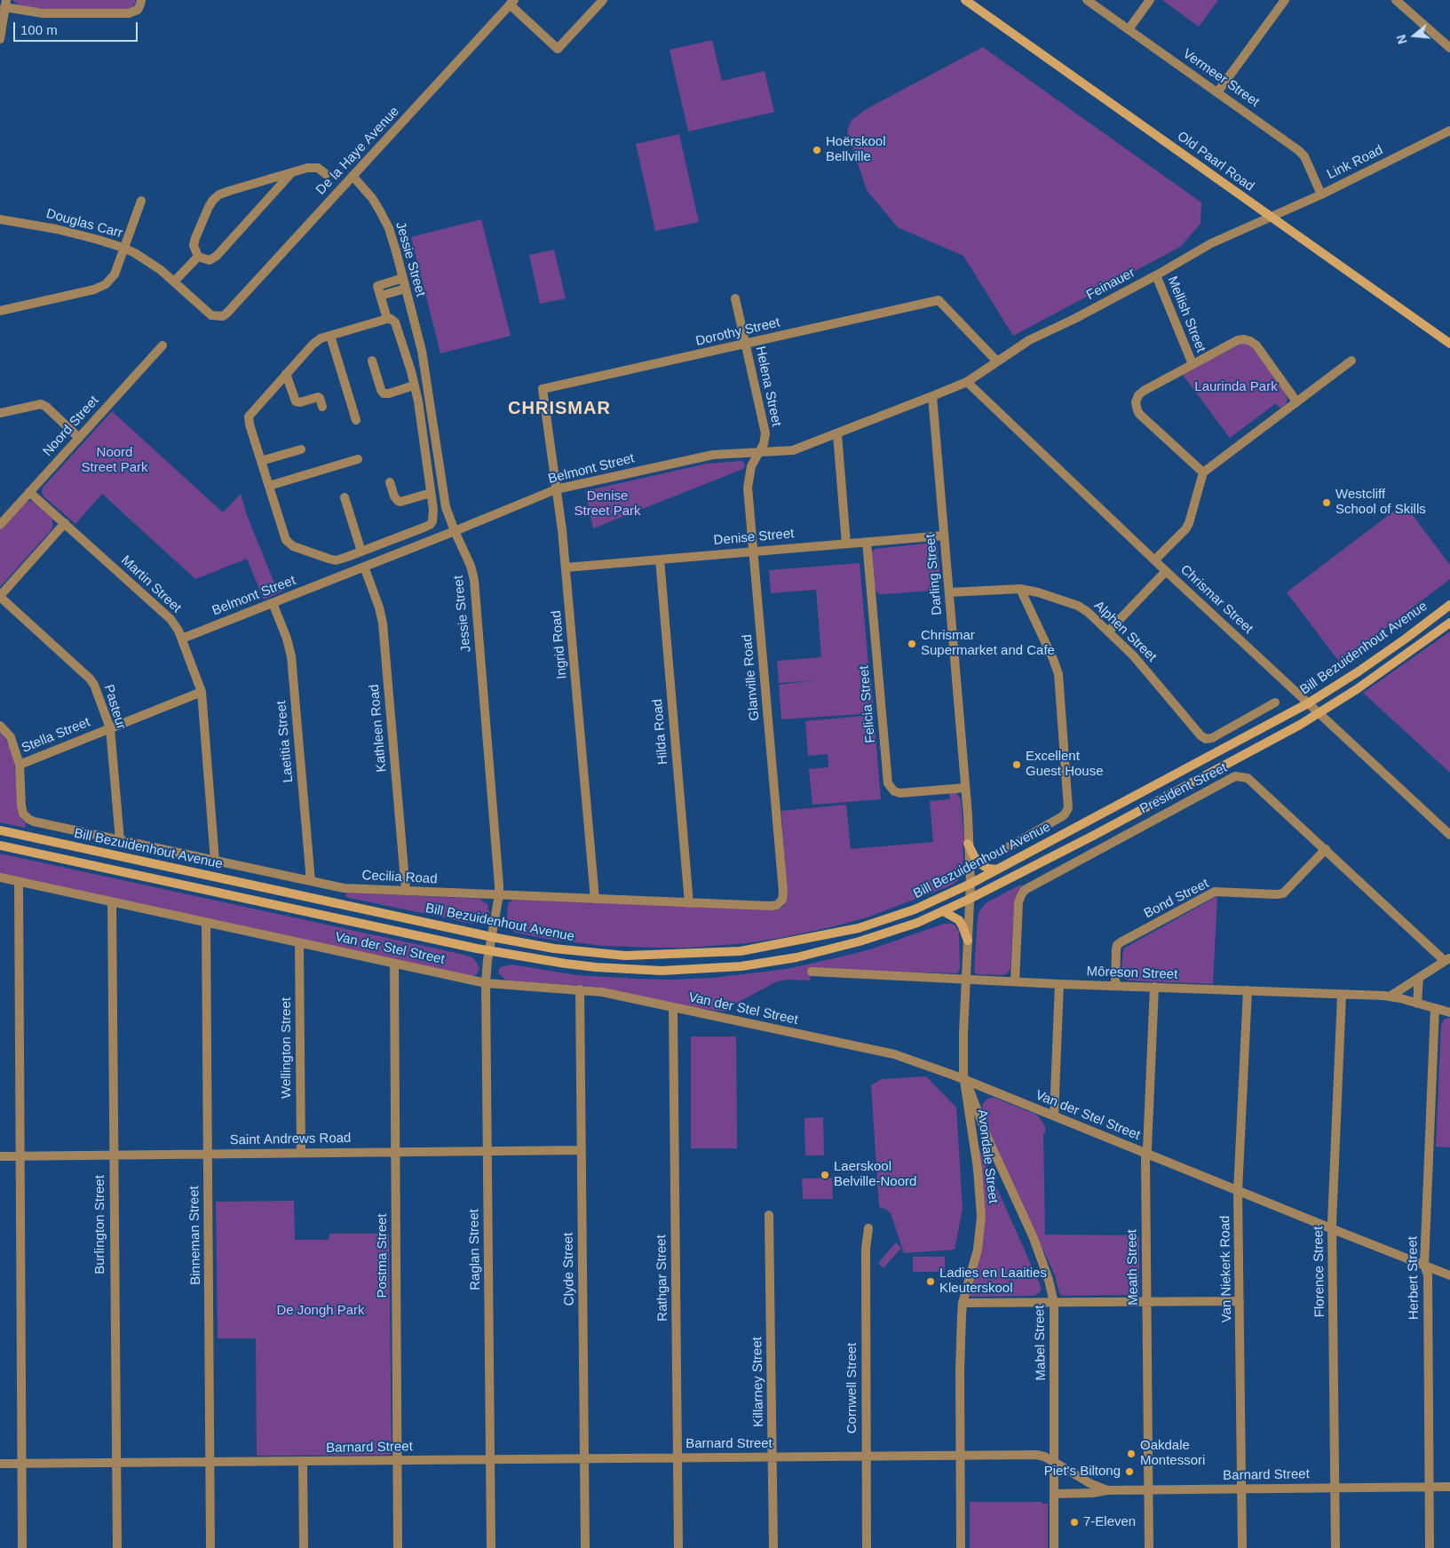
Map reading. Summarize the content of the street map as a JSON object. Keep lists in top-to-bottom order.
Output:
{
  "streets": {
    "main road": ["Old Paarl Road", "Bill Bezuidenhout Avenue"],
    "street": [
      "Vermeer Street",
      "De la Haye Avenue",
      "Link Road",
      "Douglas Carr",
      "Jessie Street",
      "Feinauer",
      "Mellish Street",
      "Dorothy Street",
      "Helena Street",
      "Noord Street",
      "Belmont Street",
      "Denise Street",
      "Darling Street",
      "Martin Street",
      "Chrismar Street",
      "Alphen Street",
      "Ingrid Road",
      "Glanville Road",
      "Felicia Street",
      "Pasteur",
      "Kathleen Road",
      "Hilda Road",
      "Stella Street",
      "Laetitia Street",
      "President Street",
      "Cecilia Road",
      "Bond Street",
      "Van der Stel Street",
      "Môreson Street",
      "Wellington Street",
      "Saint Andrews Road",
      "Avondale Street",
      "Burlington Street",
      "Binneman Street",
      "Raglan Street",
      "Postma Street",
      "Meath Street",
      "Clyde Street",
      "Van Niekerk Road",
      "Florence Street",
      "Rathgar Street",
      "Herbert Street",
      "Mabel Street",
      "Killarney Street",
      "Cornwell Street",
      "Barnard Street"
    ]
  },
  "crossings": [
    ["Vermeer Street", "Link Road"],
    ["De la Haye Avenue", "Douglas Carr"],
    ["De la Haye Avenue", "Jessie Street"],
    ["Old Paarl Road", "Link Road"],
    ["Old Paarl Road", "Feinauer"],
    ["Link Road", "Feinauer"],
    ["Jessie Street", "Belmont Street"],
    ["Jessie Street", "Bill Bezuidenhout Avenue"],
    ["Jessie Street", "Cecilia Road"],
    ["Jessie Street", "Raglan Street"],
    ["Feinauer", "Mellish Street"],
    ["Feinauer", "Dorothy Street"],
    ["Feinauer", "Belmont Street"],
    ["Feinauer", "Chrismar Street"],
    ["Dorothy Street", "Helena Street"],
    ["Dorothy Street", "Ingrid Road"],
    ["Helena Street", "Belmont Street"],
    ["Helena Street", "Glanville Road"],
    ["Noord Street", "Martin Street"],
    ["Belmont Street", "Darling Street"],
    ["Belmont Street", "Martin Street"],
    ["Belmont Street", "Chrismar Street"],
    ["Belmont Street", "Ingrid Road"],
    ["Belmont Street", "Glanville Road"],
    ["Belmont Street", "Kathleen Road"],
    ["Belmont Street", "Laetitia Street"],
    ["Denise Street", "Darling Street"],
    ["Denise Street", "Ingrid Road"],
    ["Denise Street", "Glanville Road"],
    ["Denise Street", "Felicia Street"],
    ["Denise Street", "Hilda Road"],
    ["Darling Street", "Alphen Street"],
    ["Darling Street", "Bill Bezuidenhout Avenue"],
    ["Darling Street", "Felicia Street"],
    ["Darling Street", "Avondale Street"],
    ["Martin Street", "Stella Street"],
    ["Martin Street", "Cecilia Road"],
    ["Chrismar Street", "Bill Bezuidenhout Avenue"],
    ["Ingrid Road", "Cecilia Road"],
    ["Bill Bezuidenhout Avenue", "Avondale Street"],
    ["Bill Bezuidenhout Avenue", "Raglan Street"],
    ["Glanville Road", "Cecilia Road"],
    ["Pasteur", "Stella Street"],
    ["Pasteur", "Cecilia Road"],
    ["Kathleen Road", "Cecilia Road"],
    ["Hilda Road", "Cecilia Road"],
    ["Stella Street", "Cecilia Road"],
    ["Laetitia Street", "Cecilia Road"],
    ["President Street", "Bond Street"],
    ["President Street", "Môreson Street"],
    ["Bond Street", "Môreson Street"],
    ["Van der Stel Street", "Wellington Street"],
    ["Van der Stel Street", "Avondale Street"],
    ["Van der Stel Street", "Burlington Street"],
    ["Van der Stel Street", "Binneman Street"],
    ["Van der Stel Street", "Raglan Street"],
    ["Van der Stel Street", "Postma Street"],
    ["Van der Stel Street", "Meath Street"],
    ["Van der Stel Street", "Clyde Street"],
    ["Van der Stel Street", "Van Niekerk Road"],
    ["Van der Stel Street", "Florence Street"],
    ["Van der Stel Street", "Rathgar Street"],
    ["Van der Stel Street", "Herbert Street"],
    ["Van der Stel Street", "Mabel Street"],
    ["Môreson Street", "Avondale Street"],
    ["Môreson Street", "Meath Street"],
    ["Môreson Street", "Van Niekerk Road"],
    ["Môreson Street", "Florence Street"],
    ["Môreson Street", "Herbert Street"],
    ["Wellington Street", "Saint Andrews Road"],
    ["Saint Andrews Road", "Burlington Street"],
    ["Saint Andrews Road", "Binneman Street"],
    ["Saint Andrews Road", "Raglan Street"],
    ["Saint Andrews Road", "Postma Street"],
    ["Saint Andrews Road", "Clyde Street"],
    ["Avondale Street", "Mabel Street"],
    ["Avondale Street", "Barnard Street"],
    ["Burlington Street", "Barnard Street"],
    ["Binneman Street", "Barnard Street"],
    ["Raglan Street", "Barnard Street"],
    ["Postma Street", "Barnard Street"],
    ["Meath Street", "Barnard Street"],
    ["Clyde Street", "Barnard Street"],
    ["Van Niekerk Road", "Barnard Street"],
    ["Florence Street", "Barnard Street"],
    ["Rathgar Street", "Barnard Street"],
    ["Herbert Street", "Barnard Street"],
    ["Mabel Street", "Barnard Street"],
    ["Killarney Street", "Barnard Street"],
    ["Cornwell Street", "Barnard Street"]
  ],
  "districts": ["CHRISMAR"],
  "parks": [
    "Laurinda Park",
    "Noord Street Park",
    "Denise Street Park",
    "De Jongh Park"
  ],
  "places": [
    "Hoërskool Bellville",
    "Westcliff School of Skills",
    "Chrismar Supermarket and Cafe",
    "Excellent Guest House",
    "Laerskool Belville-Noord",
    "Ladies en Laaities Kleuterskool",
    "Oakdale Montessori",
    "Piet's Biltong",
    "7-Eleven"
  ],
  "scale_bar": "100 m",
  "north": "left"
}
